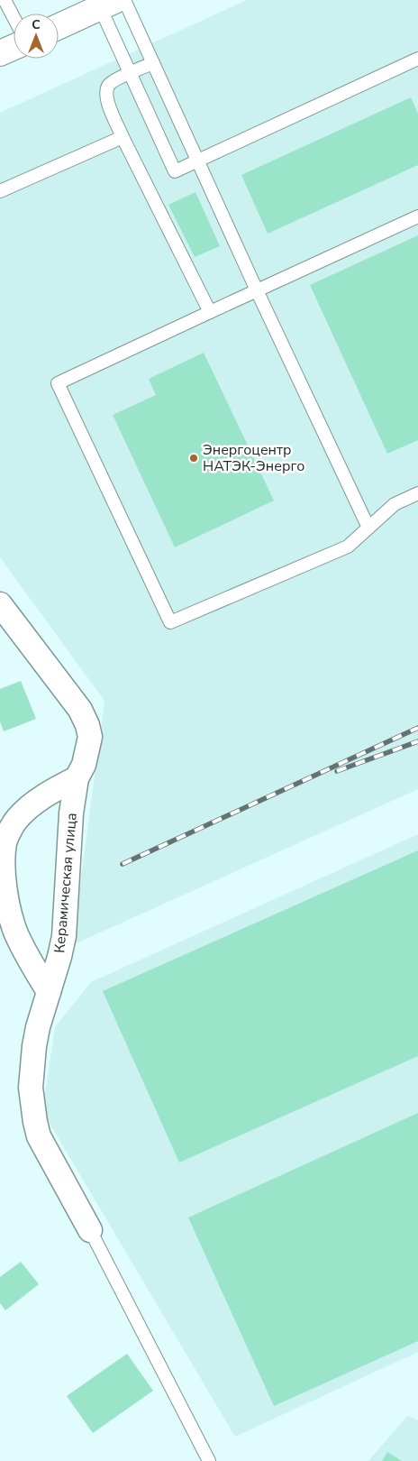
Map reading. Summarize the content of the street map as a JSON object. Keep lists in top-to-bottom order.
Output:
{
  "streets": {
    "street": ["Керамическая улица"]
  },
  "places": ["Энергоцентр НАТЭК-Энерго"],
  "north": "top"
}
